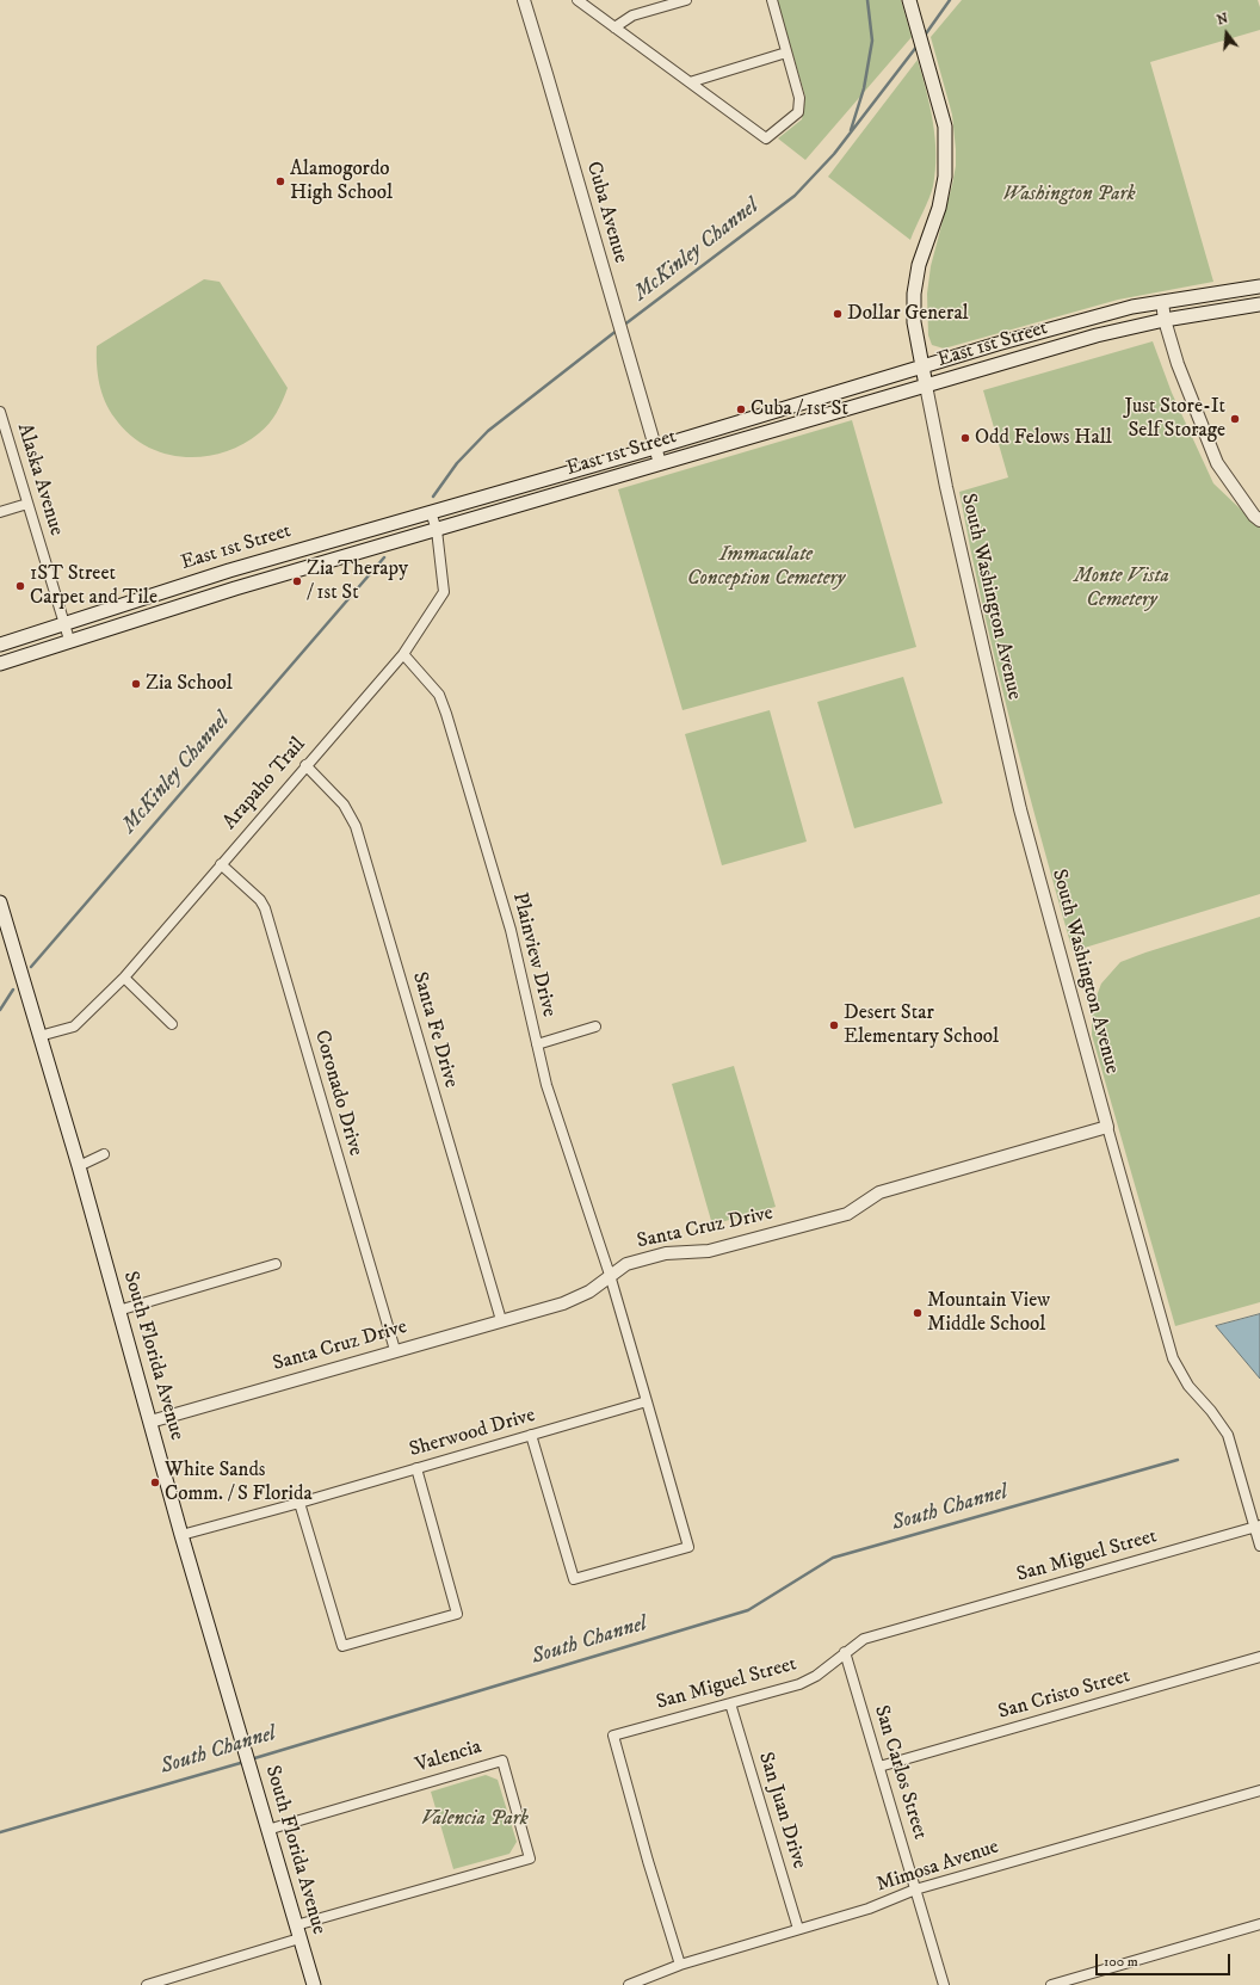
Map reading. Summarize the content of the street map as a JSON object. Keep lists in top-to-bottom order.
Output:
{
  "streets": {
    "main road": ["East 1st Street", "South Florida Avenue"],
    "street": [
      "Cuba Avenue",
      "Alaska Avenue",
      "South Washington Avenue",
      "Arapaho Trail",
      "Plainview Drive",
      "Santa Fe Drive",
      "Coronado Drive",
      "Santa Cruz Drive",
      "Sherwood Drive",
      "San Miguel Street",
      "San Cristo Street",
      "Valencia",
      "San Carlos Street",
      "San Juan Drive",
      "Mimosa Avenue"
    ]
  },
  "crossings": [
    ["Cuba Avenue", "East 1st Street"],
    ["East 1st Street", "Alaska Avenue"],
    ["East 1st Street", "South Washington Avenue"],
    ["East 1st Street", "Arapaho Trail"],
    ["South Washington Avenue", "Santa Cruz Drive"],
    ["South Washington Avenue", "San Miguel Street"],
    ["Arapaho Trail", "Plainview Drive"],
    ["Arapaho Trail", "Santa Fe Drive"],
    ["Arapaho Trail", "Coronado Drive"],
    ["Arapaho Trail", "South Florida Avenue"],
    ["Plainview Drive", "Santa Cruz Drive"],
    ["Santa Fe Drive", "Santa Cruz Drive"],
    ["Coronado Drive", "Santa Cruz Drive"],
    ["Santa Cruz Drive", "South Florida Avenue"],
    ["South Florida Avenue", "Sherwood Drive"],
    ["South Florida Avenue", "Valencia"],
    ["San Miguel Street", "San Carlos Street"],
    ["San Miguel Street", "San Juan Drive"],
    ["San Miguel Street", "Mimosa Avenue"],
    ["San Cristo Street", "San Carlos Street"],
    ["San Carlos Street", "Mimosa Avenue"],
    ["San Juan Drive", "Mimosa Avenue"]
  ],
  "water": ["McKinley Channel", "South Channel"],
  "parks": [
    "Washington Park",
    "Immaculate Conception Cemetery",
    "Monte Vista Cemetery",
    "Valencia Park"
  ],
  "places": [
    "Alamogordo High School",
    "Dollar General",
    "Cuba / 1st St",
    "Just Store-It Self Storage",
    "Odd Felows Hall",
    "Zia Therapy / 1st St",
    "1ST Street Carpet and Tile",
    "Zia School",
    "Desert Star Elementary School",
    "Mountain View Middle School",
    "White Sands Comm. / S Florida"
  ],
  "scale_bar": "100 m",
  "north": "top"
}
